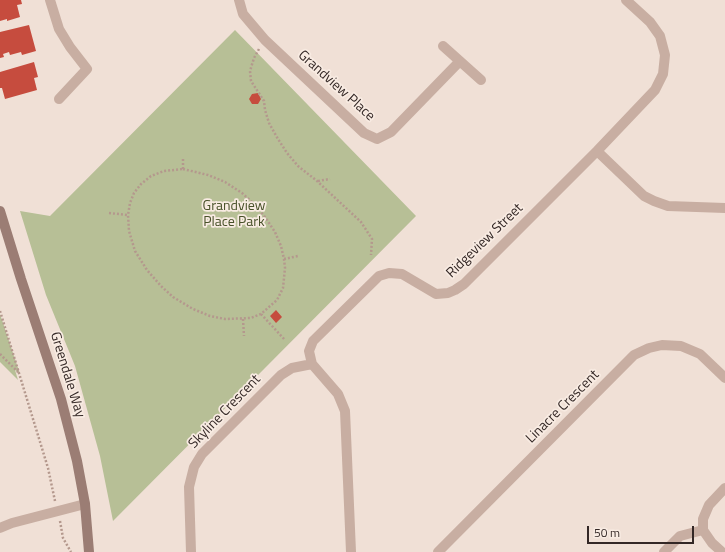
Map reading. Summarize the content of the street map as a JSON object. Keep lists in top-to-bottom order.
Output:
{
  "streets": {
    "street": [
      "Grandview Place",
      "Ridgeview Street",
      "Greendale Way",
      "Linacre Crescent",
      "Skyline Crescent"
    ]
  },
  "crossings": [
    ["Ridgeview Street", "Skyline Crescent"]
  ],
  "parks": ["Grandview Place Park"],
  "scale_bar": "50 m"
}
